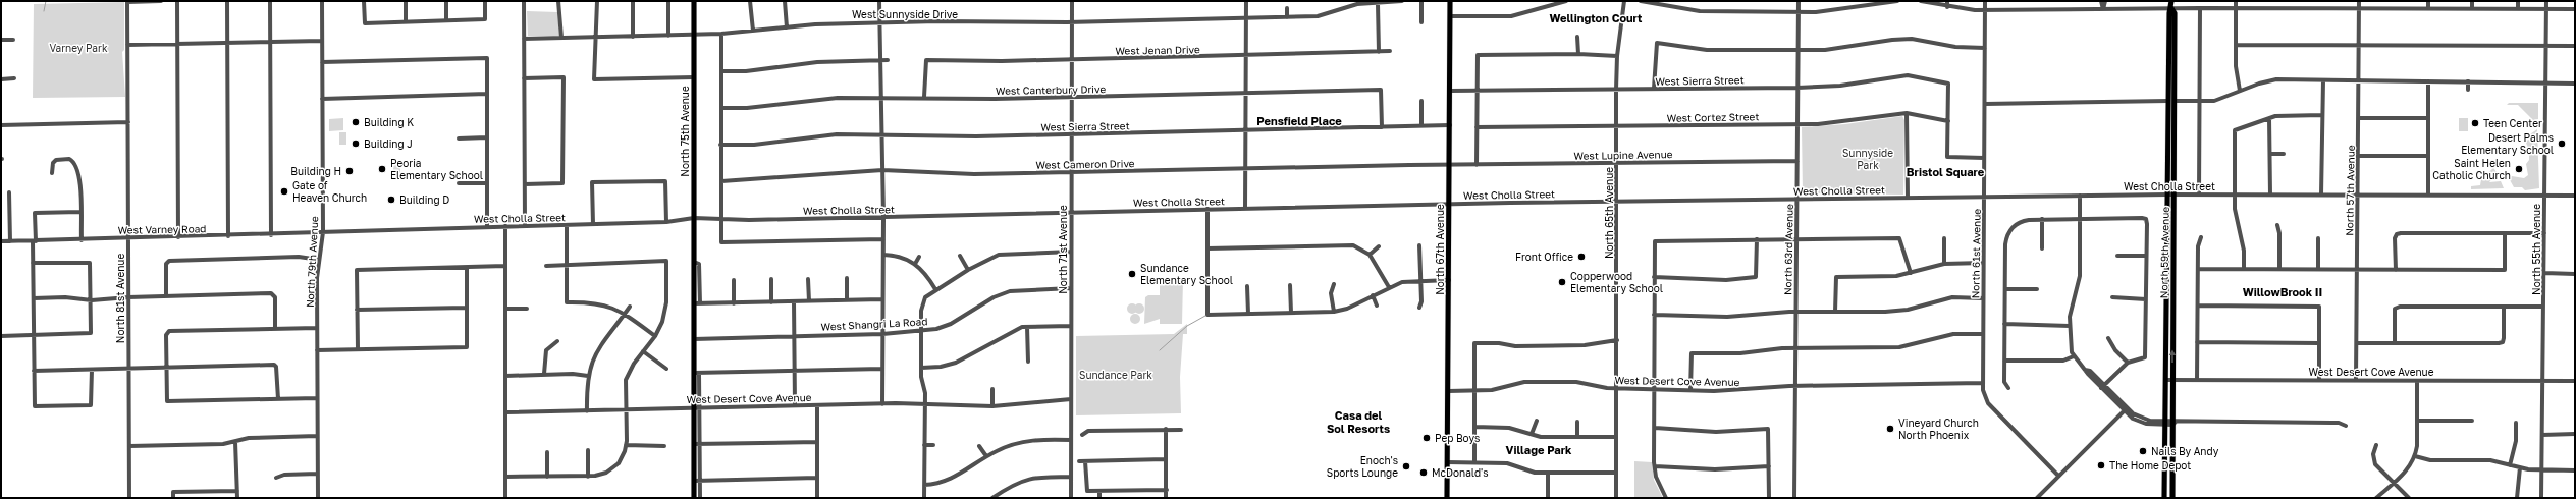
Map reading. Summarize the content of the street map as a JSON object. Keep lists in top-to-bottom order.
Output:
{
  "streets": {
    "main road": ["North 75th Avenue", "North 67th Avenue", "North 59th Avenue"],
    "street": [
      "West Sunnyside Drive",
      "West Jenan Drive",
      "West Sierra Street",
      "West Canterbury Drive",
      "West Cortez Street",
      "West Lupine Avenue",
      "West Cameron Drive",
      "West Cholla Street",
      "North 57th Avenue",
      "North 65th Avenue",
      "West Varney Road",
      "North 71st Avenue",
      "North 63rd Avenue",
      "North 55th Avenue",
      "North 61st Avenue",
      "North 79th Avenue",
      "North 81st Avenue",
      "West Shangri La Road",
      "West Desert Cove Avenue"
    ]
  },
  "crossings": [
    ["West Sunnyside Drive", "North 75th Avenue"],
    ["West Sunnyside Drive", "North 71st Avenue"],
    ["West Jenan Drive", "West Canterbury Drive"],
    ["West Jenan Drive", "North 71st Avenue"],
    ["West Sierra Street", "West Canterbury Drive"],
    ["West Sierra Street", "West Cortez Street"],
    ["West Sierra Street", "North 65th Avenue"],
    ["West Sierra Street", "North 71st Avenue"],
    ["West Sierra Street", "North 67th Avenue"],
    ["West Sierra Street", "North 63rd Avenue"],
    ["West Canterbury Drive", "North 71st Avenue"],
    ["West Cortez Street", "North 65th Avenue"],
    ["West Cortez Street", "North 63rd Avenue"],
    ["North 75th Avenue", "West Cholla Street"],
    ["North 75th Avenue", "West Shangri La Road"],
    ["North 75th Avenue", "West Desert Cove Avenue"],
    ["West Lupine Avenue", "West Cameron Drive"],
    ["West Lupine Avenue", "North 65th Avenue"],
    ["West Lupine Avenue", "North 67th Avenue"],
    ["West Lupine Avenue", "North 63rd Avenue"],
    ["West Cameron Drive", "North 71st Avenue"],
    ["West Cameron Drive", "North 67th Avenue"],
    ["West Cholla Street", "North 57th Avenue"],
    ["West Cholla Street", "North 65th Avenue"],
    ["West Cholla Street", "West Varney Road"],
    ["West Cholla Street", "North 71st Avenue"],
    ["West Cholla Street", "North 67th Avenue"],
    ["West Cholla Street", "North 63rd Avenue"],
    ["West Cholla Street", "North 55th Avenue"],
    ["West Cholla Street", "North 59th Avenue"],
    ["West Cholla Street", "North 61st Avenue"],
    ["West Cholla Street", "North 79th Avenue"],
    ["North 57th Avenue", "West Desert Cove Avenue"],
    ["North 65th Avenue", "West Desert Cove Avenue"],
    ["West Varney Road", "North 79th Avenue"],
    ["West Varney Road", "North 81st Avenue"],
    ["North 71st Avenue", "West Shangri La Road"],
    ["North 71st Avenue", "West Desert Cove Avenue"],
    ["North 67th Avenue", "West Desert Cove Avenue"],
    ["North 63rd Avenue", "West Desert Cove Avenue"],
    ["North 55th Avenue", "West Desert Cove Avenue"],
    ["North 59th Avenue", "West Desert Cove Avenue"],
    ["North 61st Avenue", "West Desert Cove Avenue"]
  ],
  "districts": [
    "Wellington Court",
    "Pensfield Place",
    "Bristol Square",
    "WillowBrook II",
    "Casa del Sol Resorts",
    "Village Park"
  ],
  "parks": ["Varney Park", "Sunnyside Park", "Sundance Park"],
  "places": [
    "Building K",
    "Teen Center",
    "Building J",
    "Desert Palms Elementary School",
    "Peoria Elementary School",
    "Saint Helen Catholic Church",
    "Building H",
    "Gate of Heaven Church",
    "Building D",
    "Front Office",
    "Sundance Elementary School",
    "Copperwood Elementary School",
    "Vineyard Church North Phoenix",
    "Pep Boys",
    "Nails By Andy",
    "The Home Depot",
    "Enoch's Sports Lounge",
    "McDonald's"
  ]
}
